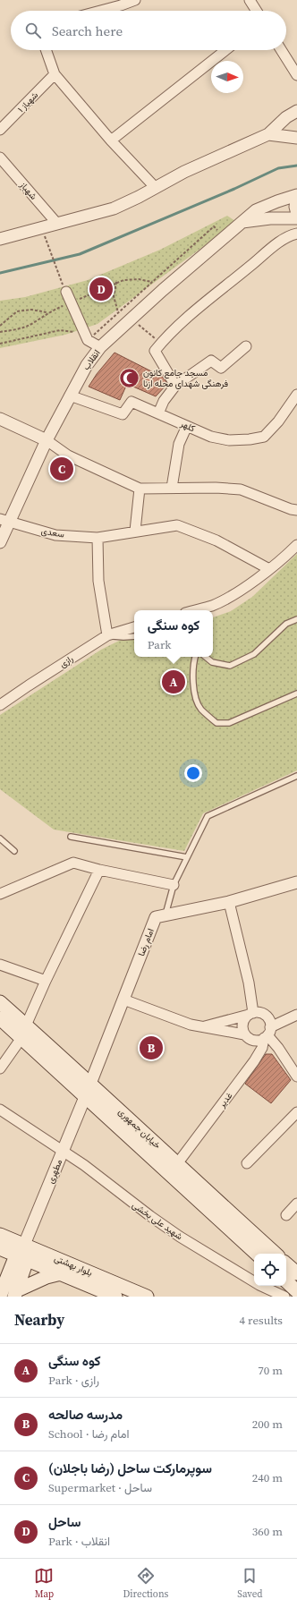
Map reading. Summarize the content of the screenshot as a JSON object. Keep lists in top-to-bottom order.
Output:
{
  "streets": {
    "main road": ["خیابان جمهوری", "بلوار بهشتی"],
    "street": [
      "شهباز ۱",
      "شهباز",
      "انقلاب",
      "کلهر",
      "سعدی",
      "رازی",
      "امام رضا",
      "غدیر",
      "مطهری",
      "شهید علی بخشی"
    ]
  },
  "crossings": [
    ["انقلاب", "کلهر"],
    ["انقلاب", "سعدی"],
    ["امام رضا", "خیابان جمهوری"],
    ["خیابان جمهوری", "مطهری"],
    ["مطهری", "شهید علی بخشی"],
    ["مطهری", "بلوار بهشتی"]
  ],
  "places": {
    "mosque": ["مسجد جامع کانون فرهنگی شهدای محله ازنا"]
  },
  "north": "right",
  "page": {
    "search": "Search here",
    "pins": [
      "D",
      "C",
      "A",
      "B"
    ],
    "popup": ["کوه سنگی", "Park"],
    "heading": ["Nearby", "4 results"],
    "list": [
      {
        "mark": "A",
        "name": "کوه سنگی",
        "note": "Park · رازی",
        "value": "70 m"
      },
      {
        "mark": "B",
        "name": "مدرسه صالحه",
        "note": "School · امام رضا",
        "value": "200 m"
      },
      {
        "mark": "C",
        "name": "سوپرمارکت ساحل (رضا باجلان)",
        "note": "Supermarket · ساحل",
        "value": "240 m"
      },
      {
        "mark": "D",
        "name": "ساحل",
        "note": "Park · انقلاب",
        "value": "360 m"
      }
    ],
    "nav": ["Map", "Directions", "Saved"]
  }
}
